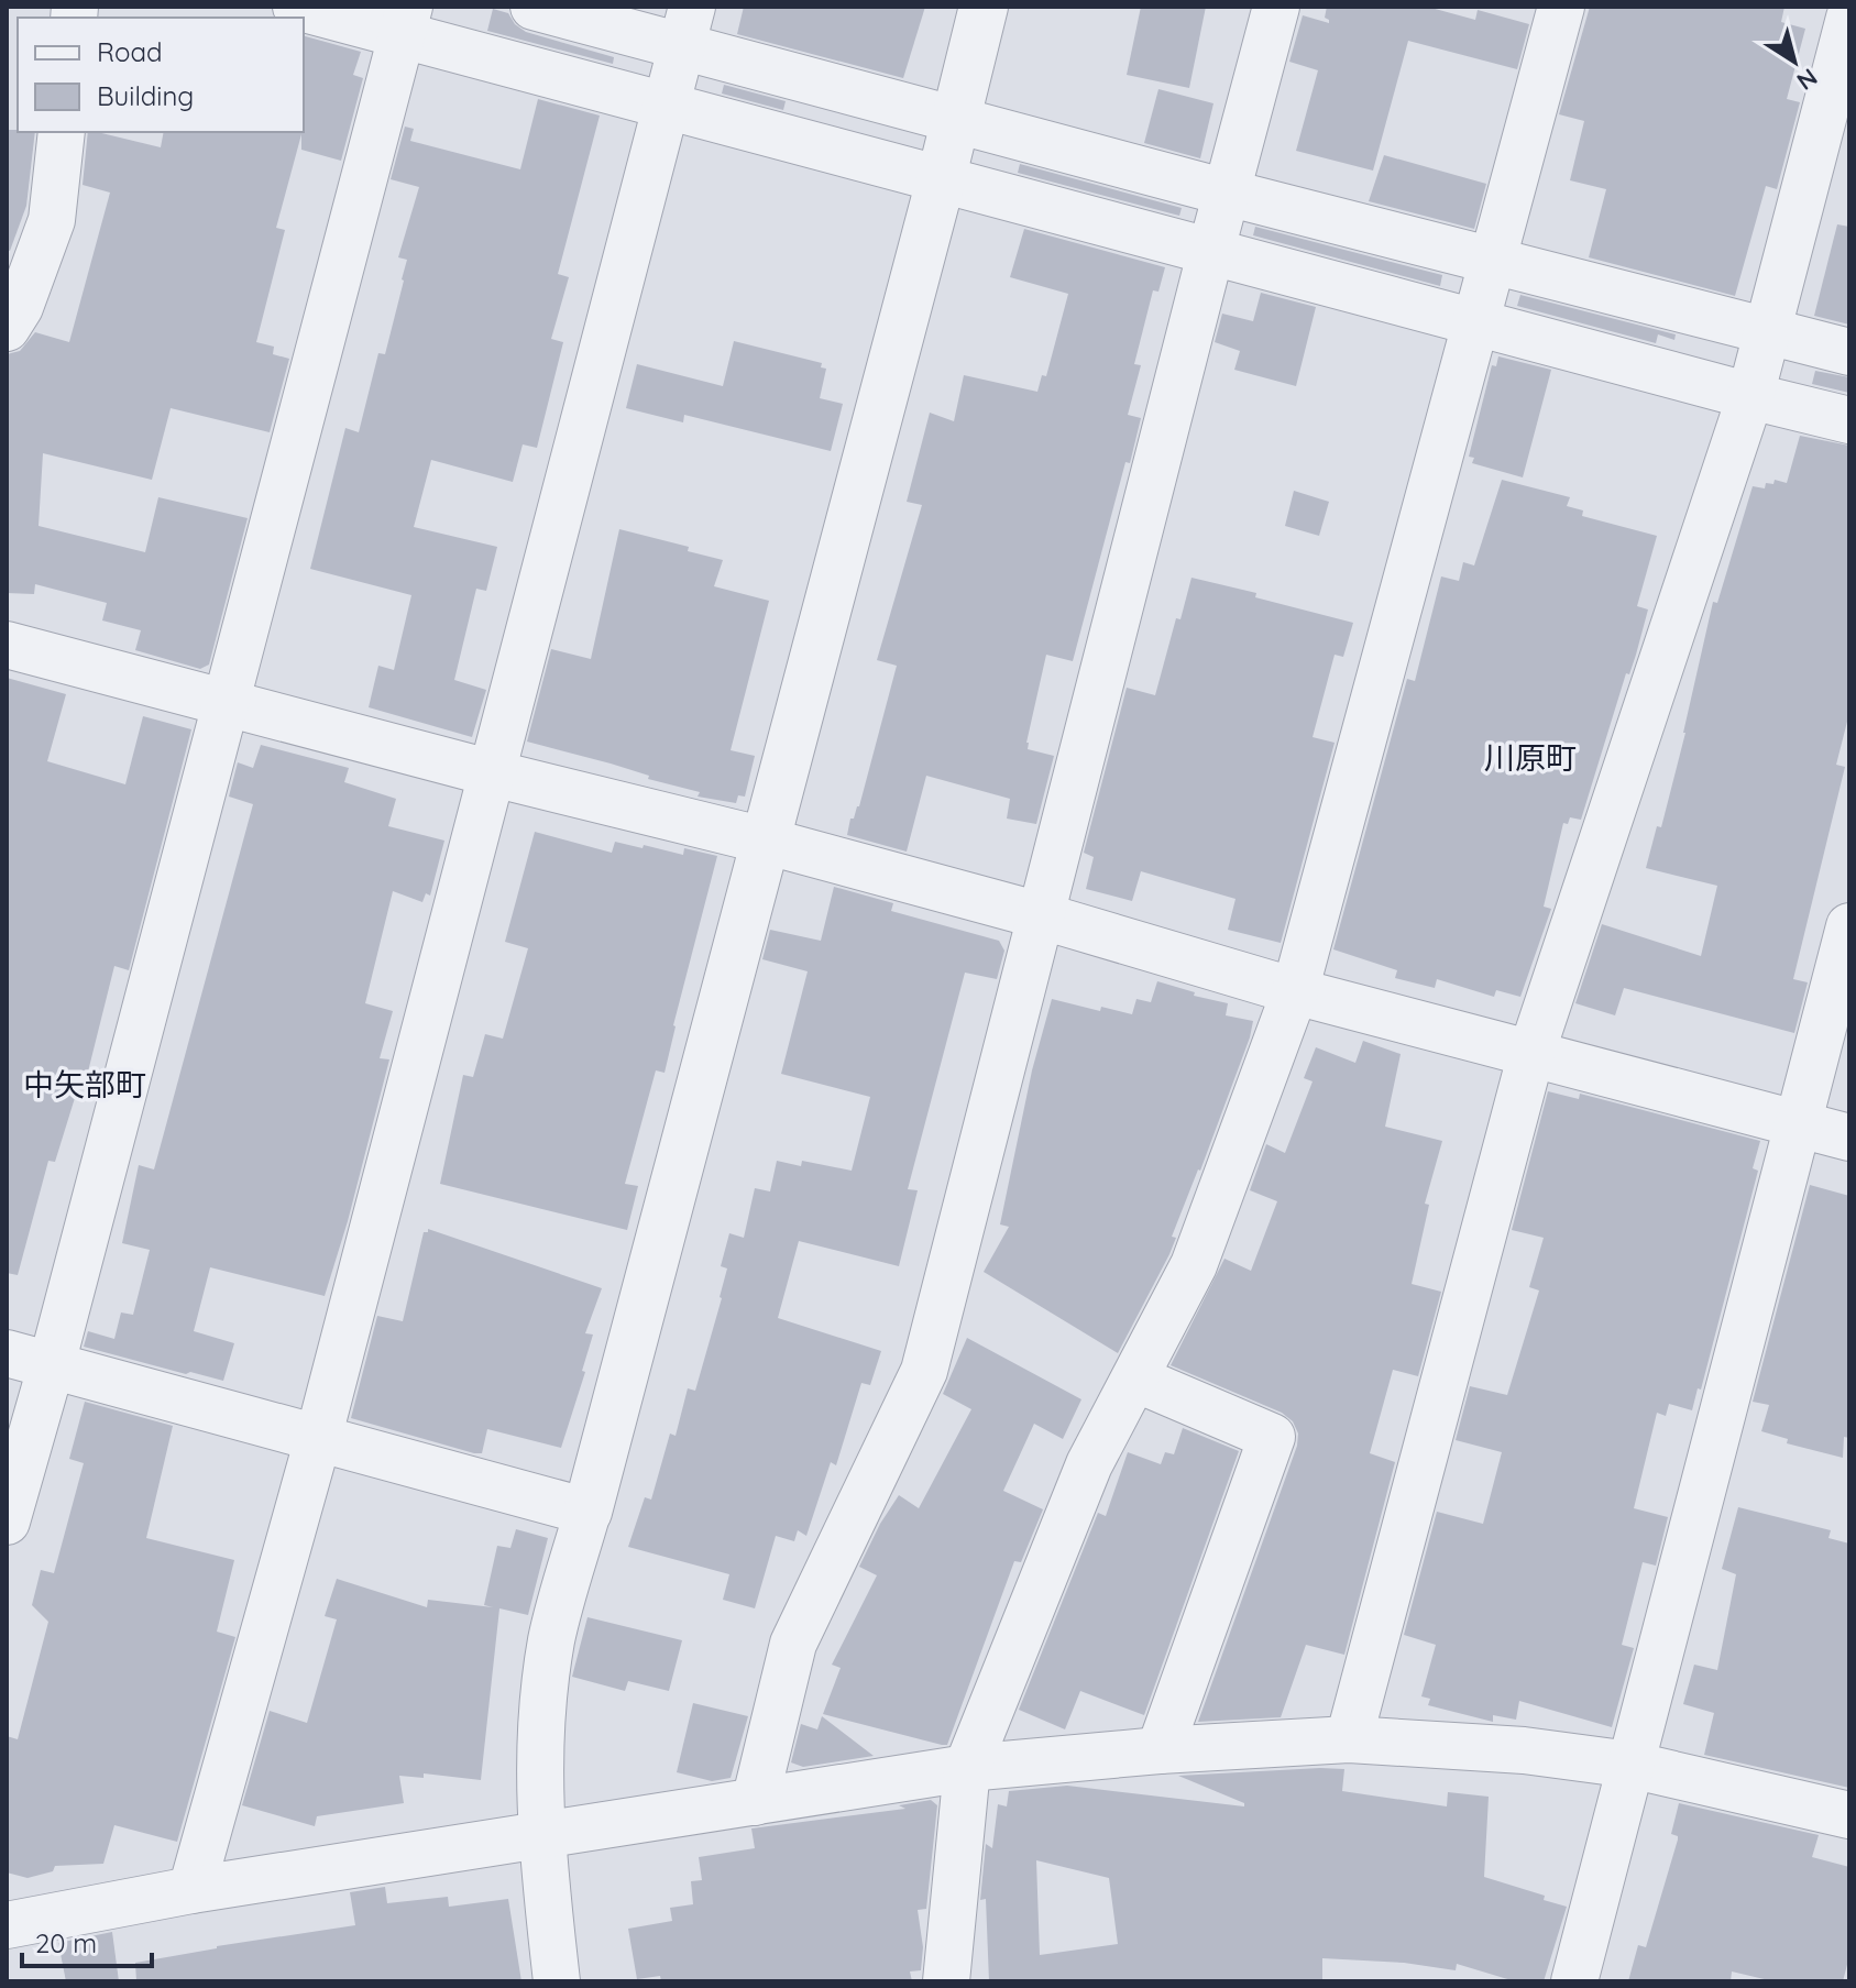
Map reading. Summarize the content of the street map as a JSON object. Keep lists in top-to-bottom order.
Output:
{
  "districts": ["川原町", "中矢部町"],
  "legend": ["Road", "Building"],
  "scale_bar": "20 m",
  "north": "bottom right"
}
